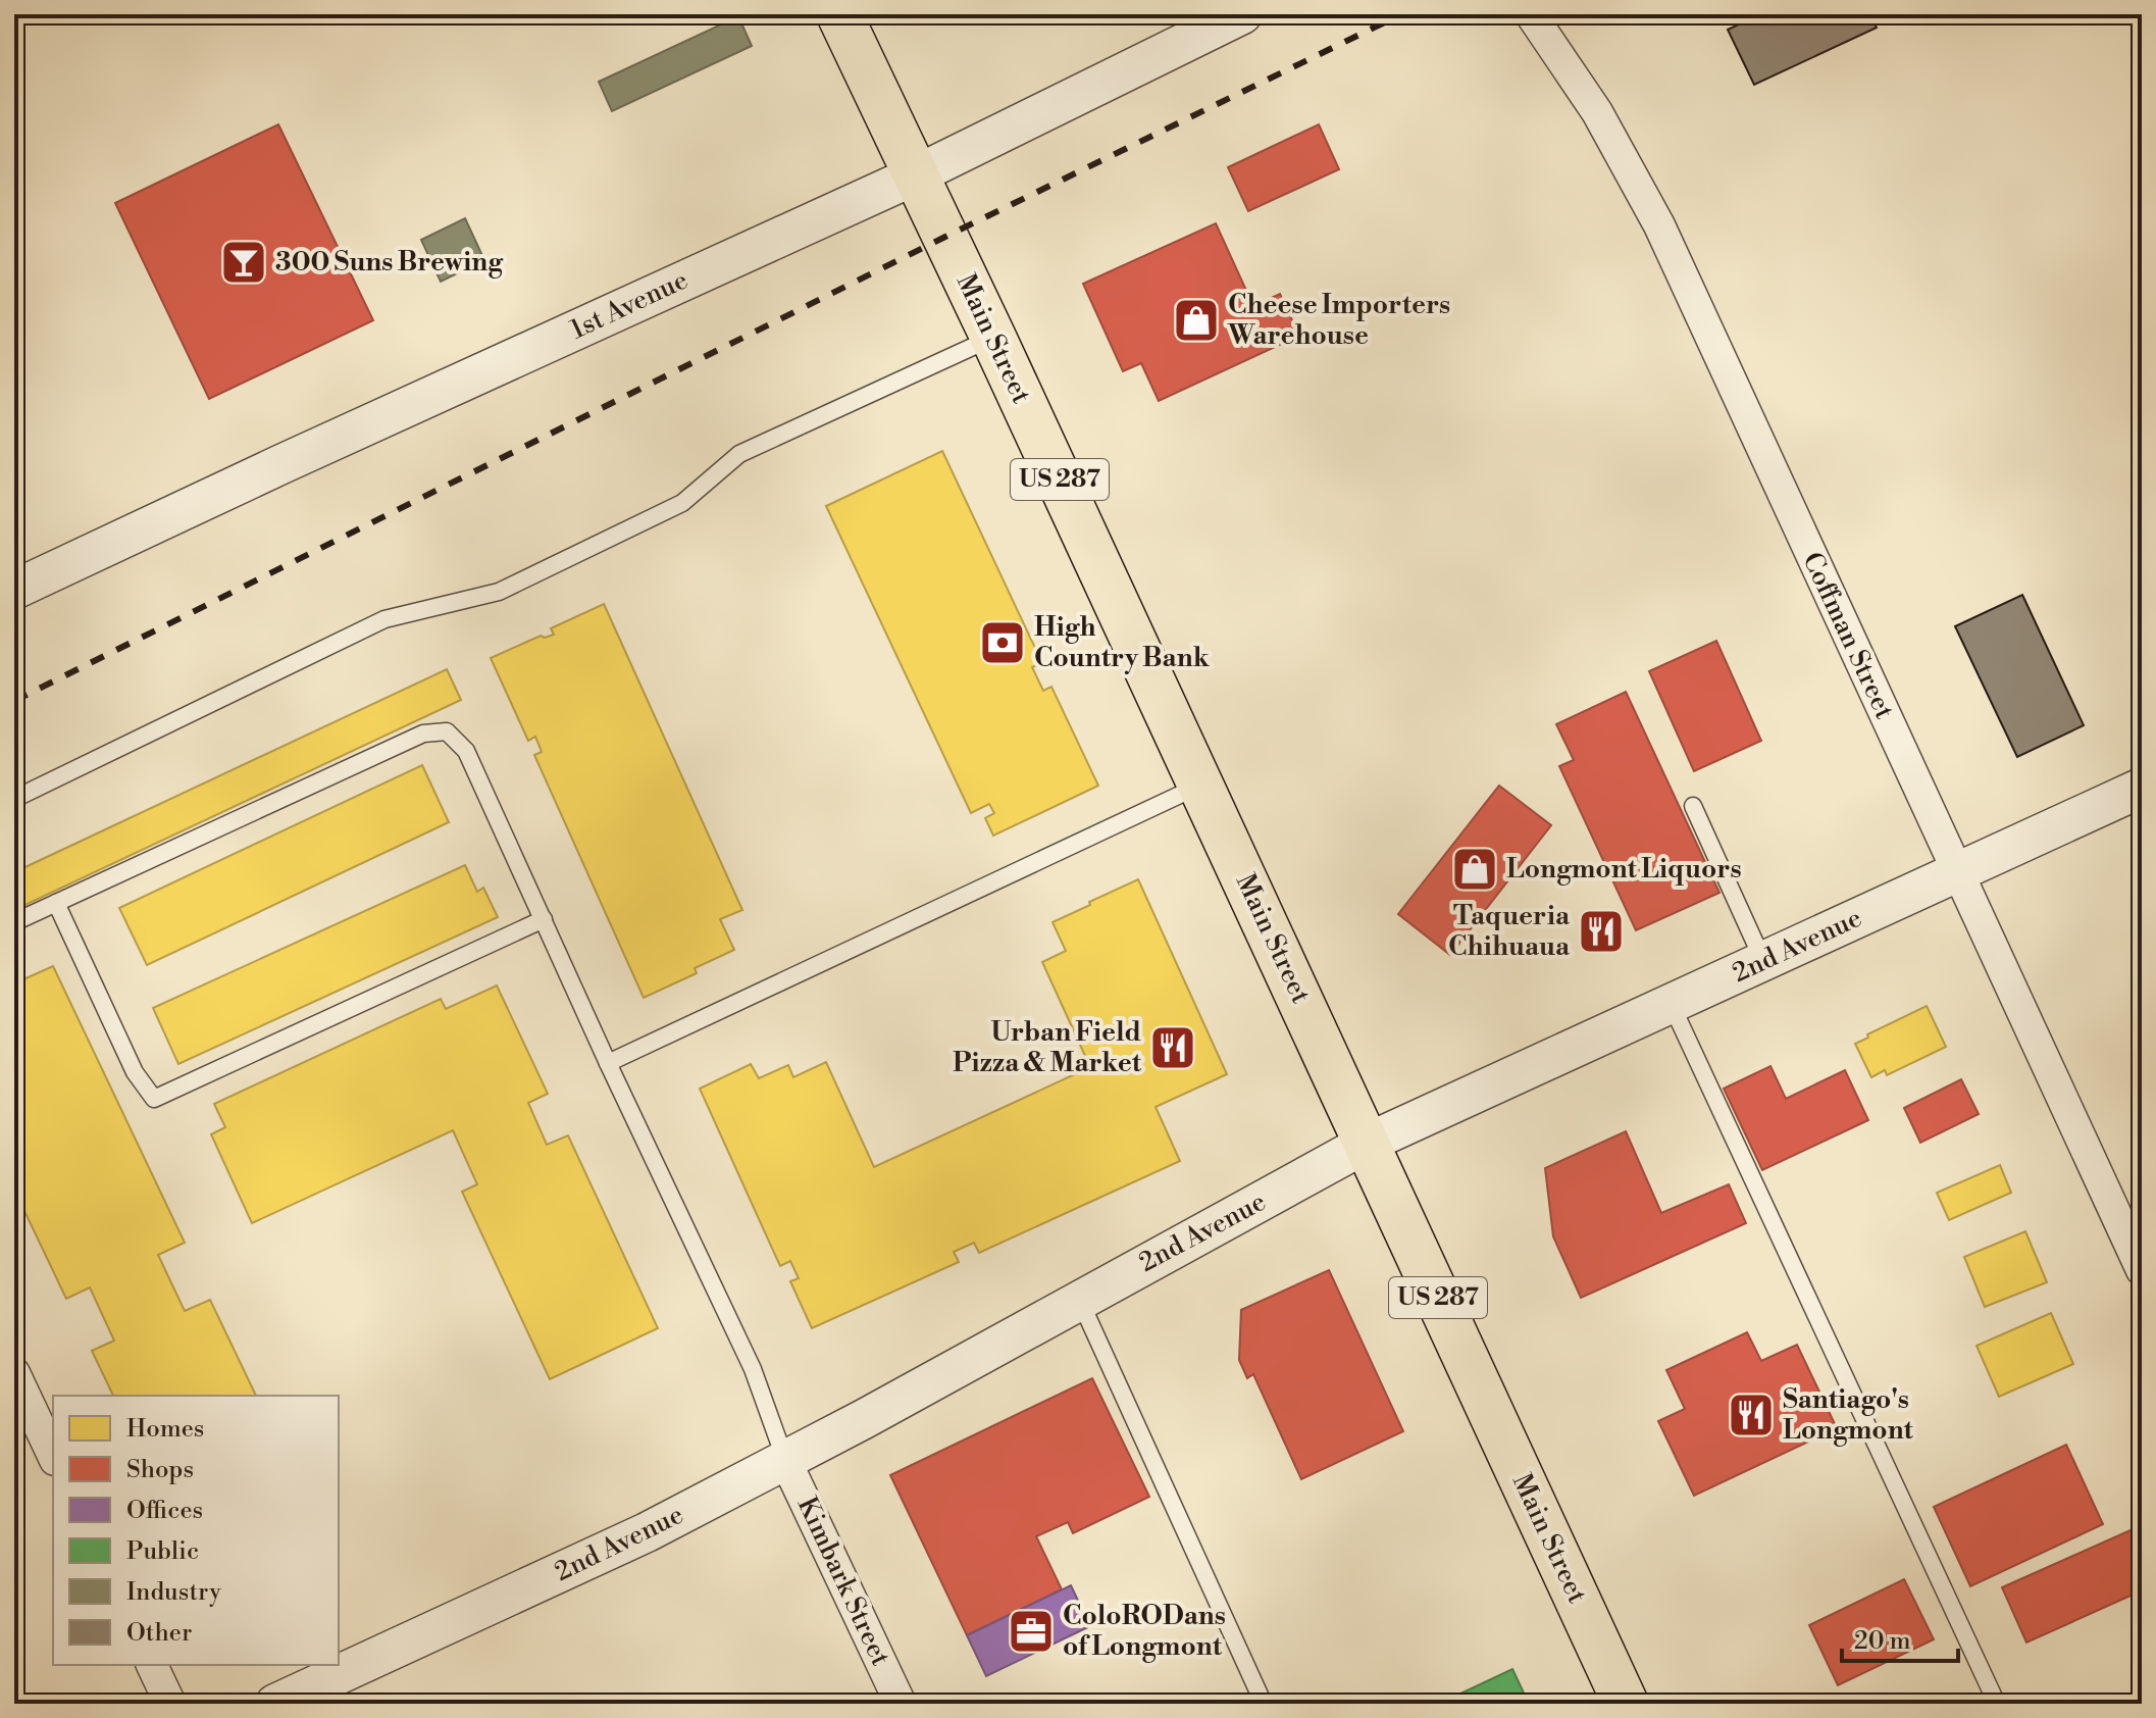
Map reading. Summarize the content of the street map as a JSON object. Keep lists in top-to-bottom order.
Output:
{
  "streets": {
    "highway": ["Main Street", "US 287"],
    "street": [
      "1st Avenue",
      "Coffman Street",
      "2nd Avenue",
      "Kimbark Street"
    ]
  },
  "crossings": [
    ["1st Avenue", "Main Street"],
    ["1st Avenue", "US 287"],
    ["Main Street", "US 287"],
    ["Main Street", "2nd Avenue"],
    ["Coffman Street", "2nd Avenue"],
    ["2nd Avenue", "Kimbark Street"]
  ],
  "places": {
    "bar": ["300 Suns Brewing"],
    "shop": ["Cheese Importers Warehouse", "Longmont Liquors"],
    "bank": ["High Country Bank"],
    "restaurant": ["Taqueria Chihuaua", "Urban Field Pizza & Market", "Santiago's Longmont"],
    "office": ["ColoRODans of Longmont"]
  },
  "legend": [
    "Homes",
    "Shops",
    "Offices",
    "Public",
    "Industry",
    "Other"
  ],
  "scale_bar": "20 m"
}
